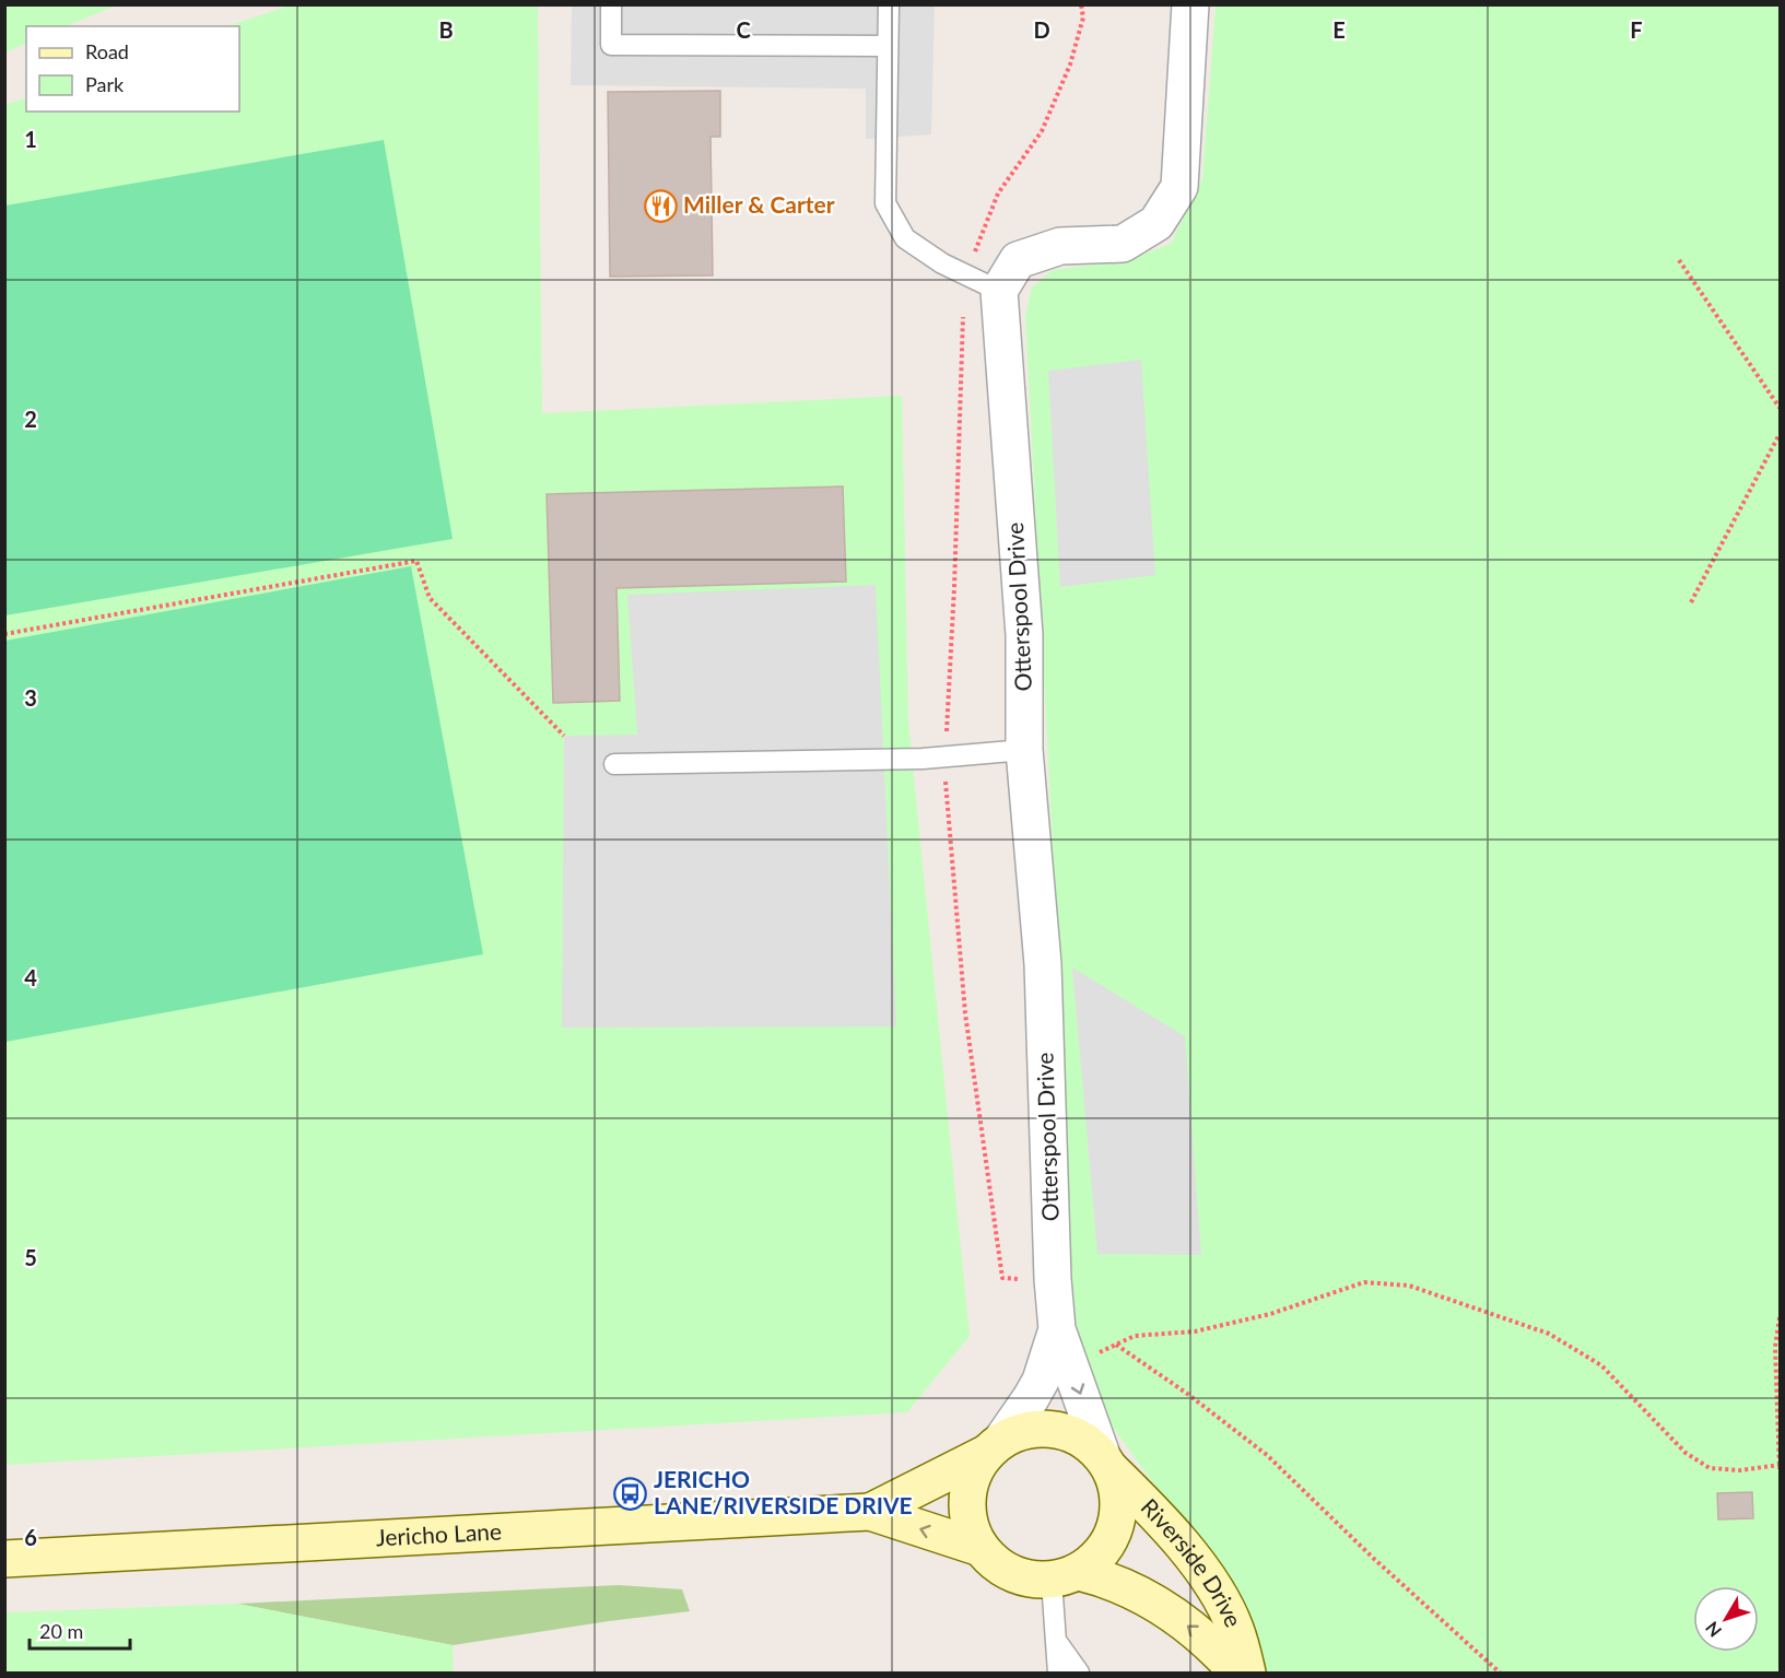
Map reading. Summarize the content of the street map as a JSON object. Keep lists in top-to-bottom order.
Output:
{
  "streets": {
    "street": ["Otterspool Drive", "Jericho Lane", "Riverside Drive"]
  },
  "crossings": [
    ["Otterspool Drive", "Jericho Lane"],
    ["Otterspool Drive", "Riverside Drive"],
    ["Jericho Lane", "Riverside Drive"]
  ],
  "one_way": ["Riverside Drive"],
  "places": {
    "restaurant": ["Miller & Carter"],
    "bus stop": ["JERICHO LANE/RIVERSIDE DRIVE"]
  },
  "legend": ["Road", "Park"],
  "scale_bar": "20 m",
  "north": "bottom left",
  "grid": {
    "columns": [
      "B",
      "C",
      "D",
      "E",
      "F"
    ],
    "rows": [
      "1",
      "2",
      "3",
      "4",
      "5",
      "6"
    ]
  }
}
